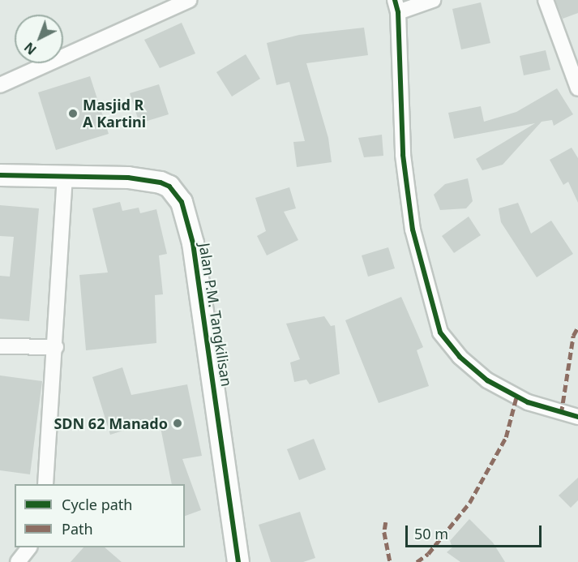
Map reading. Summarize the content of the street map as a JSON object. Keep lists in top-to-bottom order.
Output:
{
  "streets": {
    "street": ["Jalan P.M. Tangkilisan"]
  },
  "places": ["Masjid R A Kartini", "SDN 62 Manado"],
  "legend": ["Cycle path", "Path"],
  "scale_bar": "50 m",
  "north": "bottom left"
}
